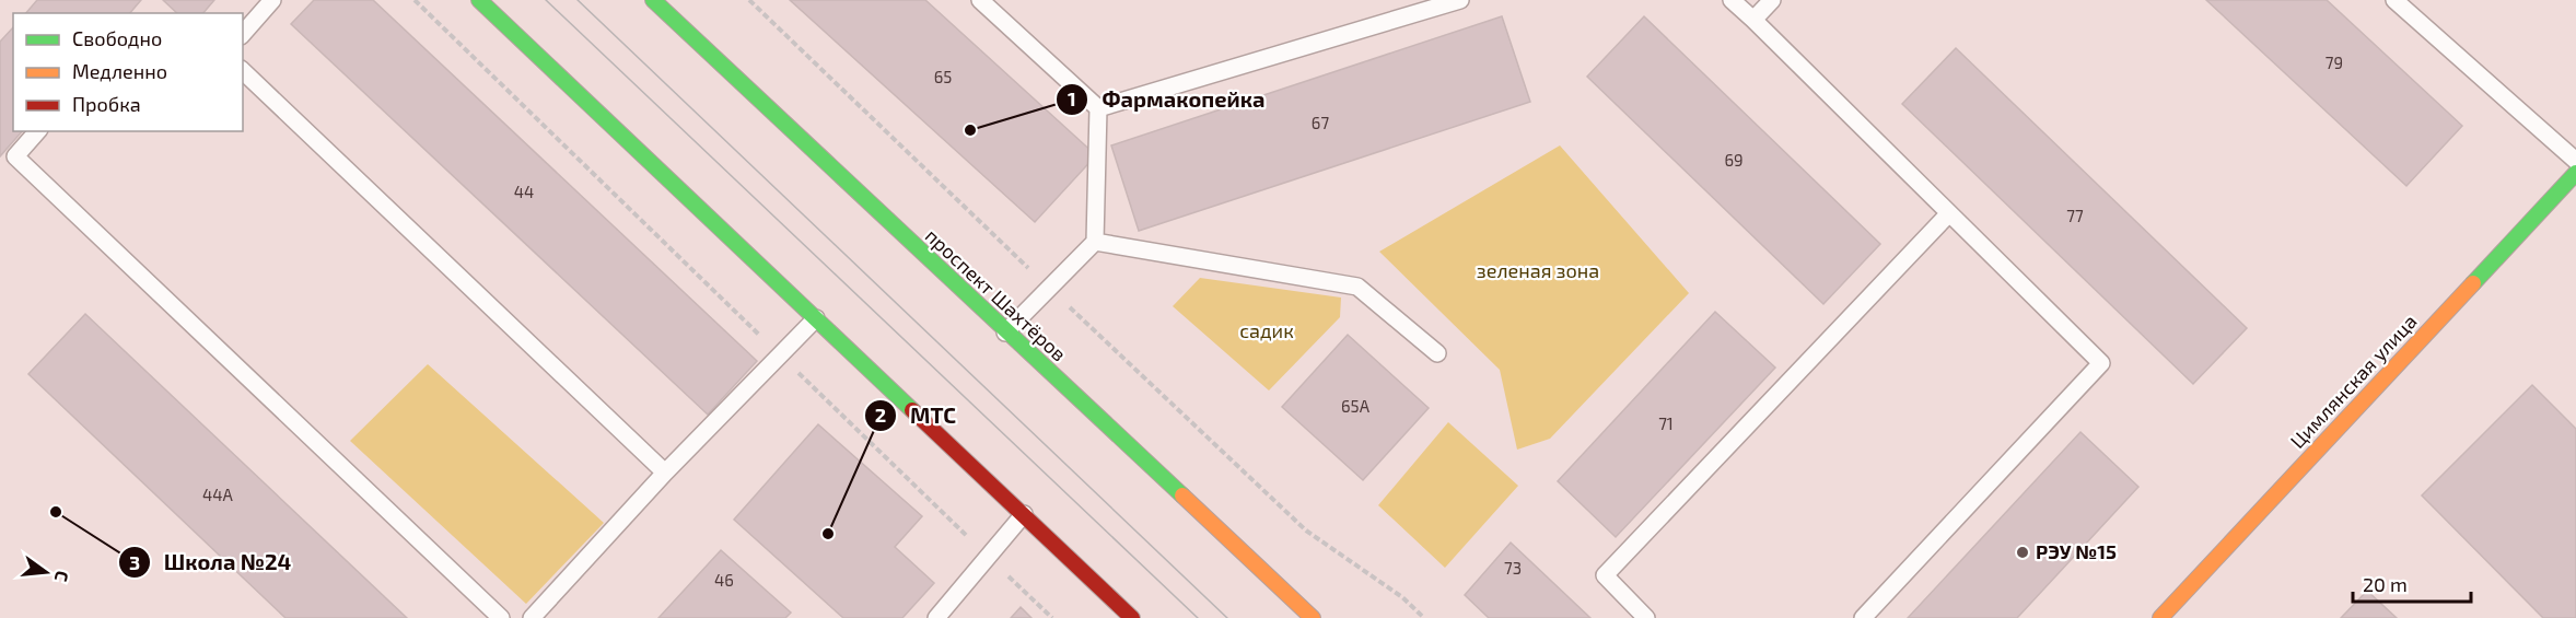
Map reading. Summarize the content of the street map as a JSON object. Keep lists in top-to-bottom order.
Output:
{
  "streets": {
    "main road": ["проспект Шахтёров", "Цимлянская улица"]
  },
  "parks": ["зеленая зона", "садик"],
  "places": [
    "Фармакопейка",
    "Школа №24",
    "МТС",
    "РЭУ №15"
  ],
  "house_numbers": [
    "79",
    "65",
    "67",
    "69",
    "44",
    "77",
    "65А",
    "71",
    "44А",
    "73",
    "46"
  ],
  "legend": ["Свободно", "Медленно", "Пробка"],
  "scale_bar": "20 m",
  "north": "right"
}
